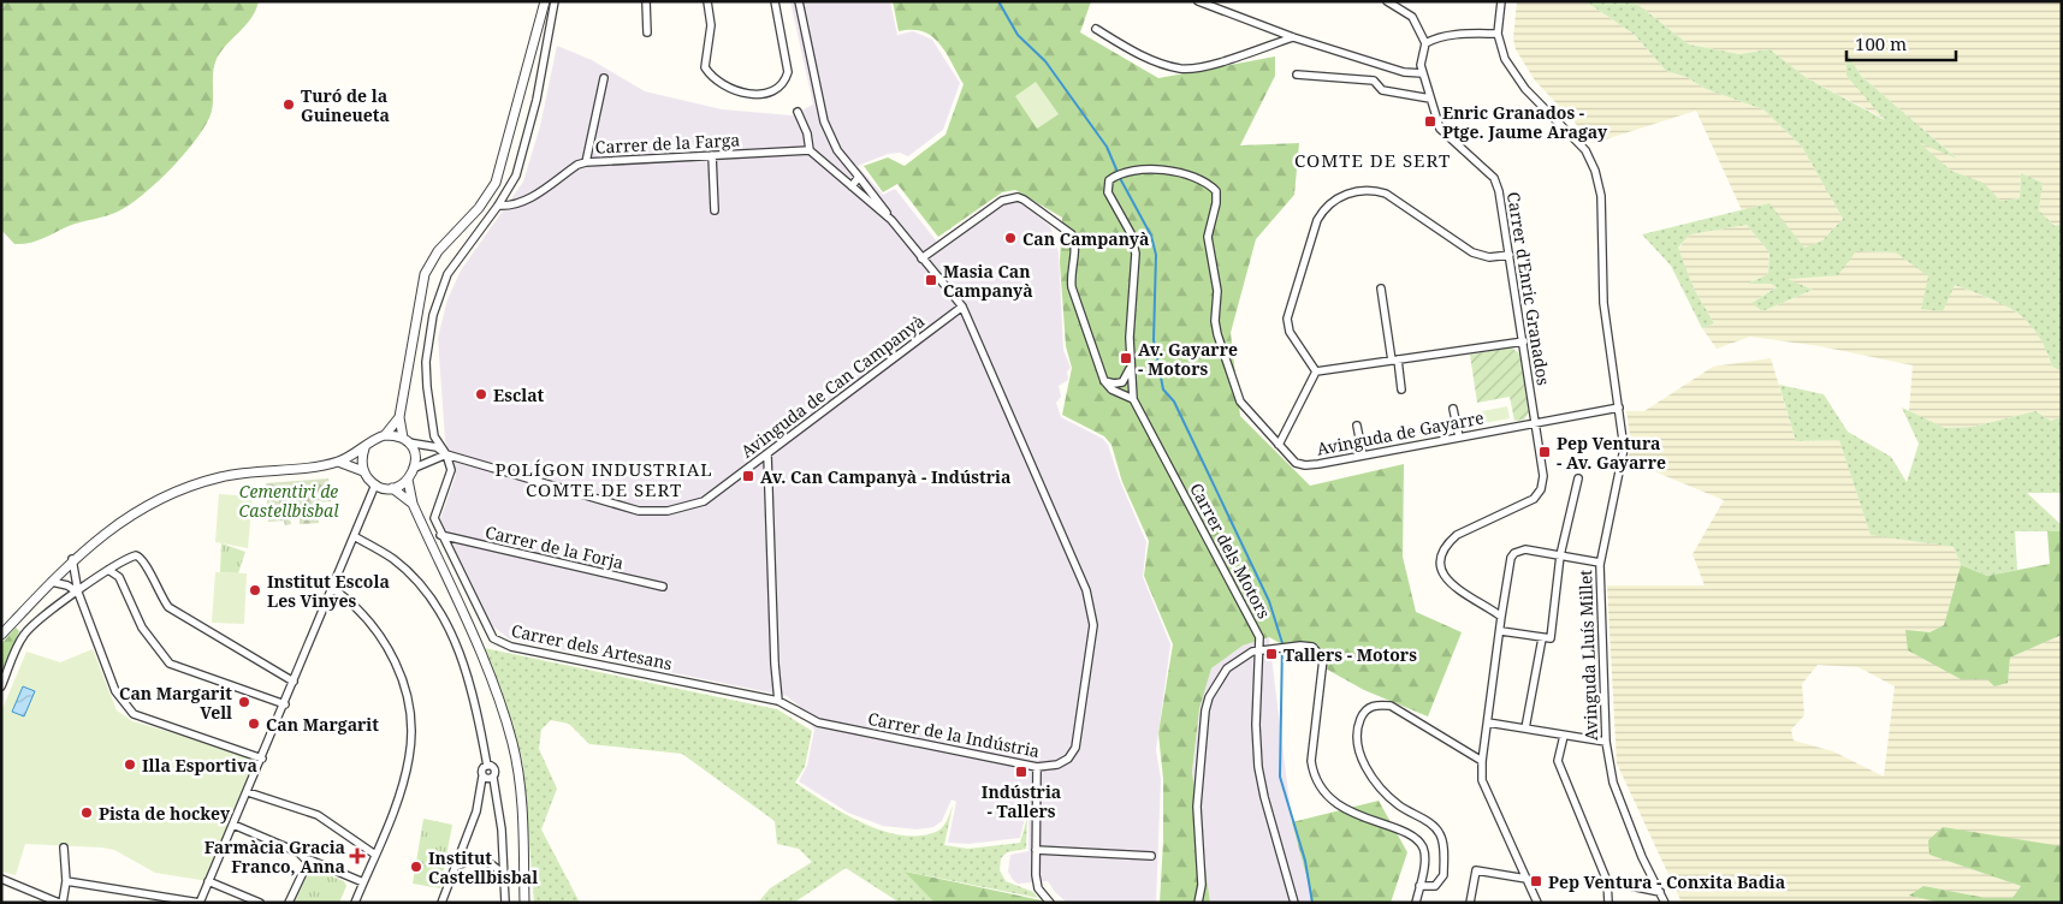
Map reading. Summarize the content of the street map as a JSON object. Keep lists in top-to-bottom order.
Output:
{
  "streets": {
    "street": [
      "Carrer de la Farga",
      "Carrer d'Enric Granados",
      "Avinguda de Can Campanyà",
      "Avinguda de Gayarre",
      "Carrer de la Forja",
      "Carrer dels Motors",
      "Carrer dels Artesans",
      "Avinguda Lluís Millet",
      "Carrer de la Indústria"
    ]
  },
  "crossings": [
    ["Carrer de la Farga", "Carrer de la Indústria"],
    ["Carrer d'Enric Granados", "Avinguda de Gayarre"],
    ["Avinguda de Can Campanyà", "Carrer dels Artesans"],
    ["Avinguda de Can Campanyà", "Carrer de la Indústria"],
    ["Avinguda de Gayarre", "Carrer dels Motors"],
    ["Carrer de la Forja", "Carrer dels Artesans"],
    ["Carrer dels Artesans", "Carrer de la Indústria"]
  ],
  "districts": ["COMTE DE SERT", "POLÍGON INDUSTRIAL COMTE DE SERT"],
  "parks": ["Cementiri de Castellbisbal"],
  "places": {
    "other": [
      "Turó de la Guineueta",
      "Can Campanyà",
      "Esclat",
      "Institut Escola Les Vinyes",
      "Can Margarit Vell",
      "Can Margarit",
      "Illa Esportiva",
      "Pista de hockey",
      "Institut Castellbisbal"
    ],
    "transit": [
      "Enric Granados - Ptge. Jaume Aragay",
      "Masia Can Campanyà",
      "Av. Gayarre - Motors",
      "Pep Ventura - Av. Gayarre",
      "Av. Can Campanyà - Indústria",
      "Tallers - Motors",
      "Indústria - Tallers",
      "Pep Ventura - Conxita Badia"
    ],
    "health": ["Farmàcia Gracia Franco, Anna"]
  },
  "scale_bar": "100 m"
}
